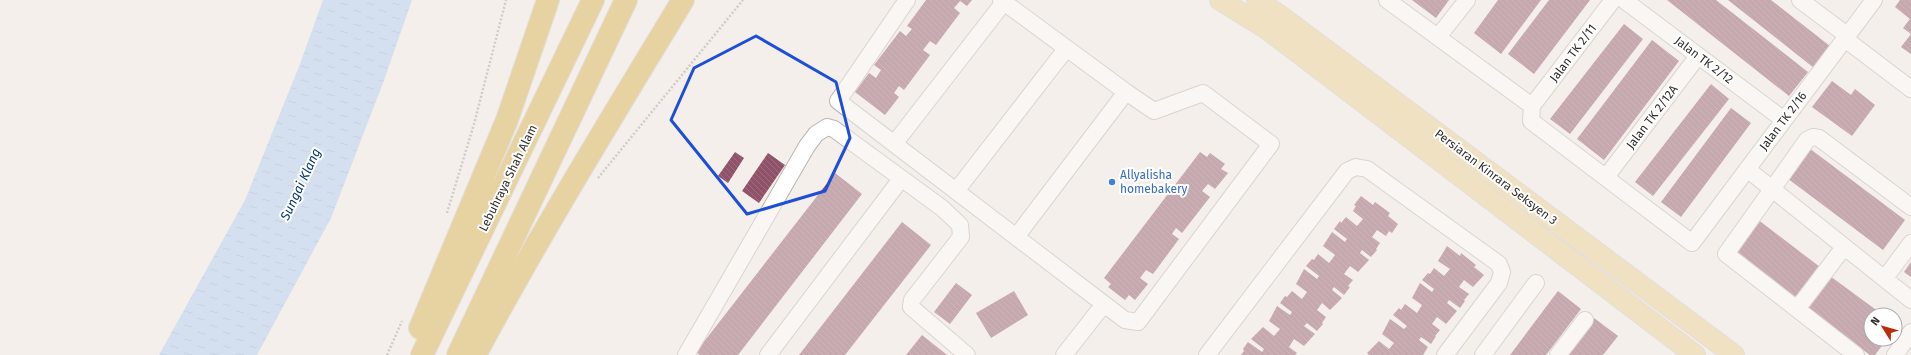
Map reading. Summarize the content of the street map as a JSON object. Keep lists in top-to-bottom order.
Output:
{
  "streets": {
    "highway": ["Lebuhraya Shah Alam"],
    "main road": ["Persiaran Kinrara Seksyen 3"],
    "street": [
      "Jalan TK 2/11",
      "Jalan TK 2/12",
      "Jalan TK 2/12A",
      "Jalan TK 2/16"
    ]
  },
  "crossings": [
    ["Jalan TK 2/12", "Jalan TK 2/12A"],
    ["Jalan TK 2/12", "Jalan TK 2/16"],
    ["Jalan TK 2/12A", "Jalan TK 2/16"]
  ],
  "water": ["Sungai Klang"],
  "places": ["Allyalisha homebakery"],
  "north": "top left"
}
